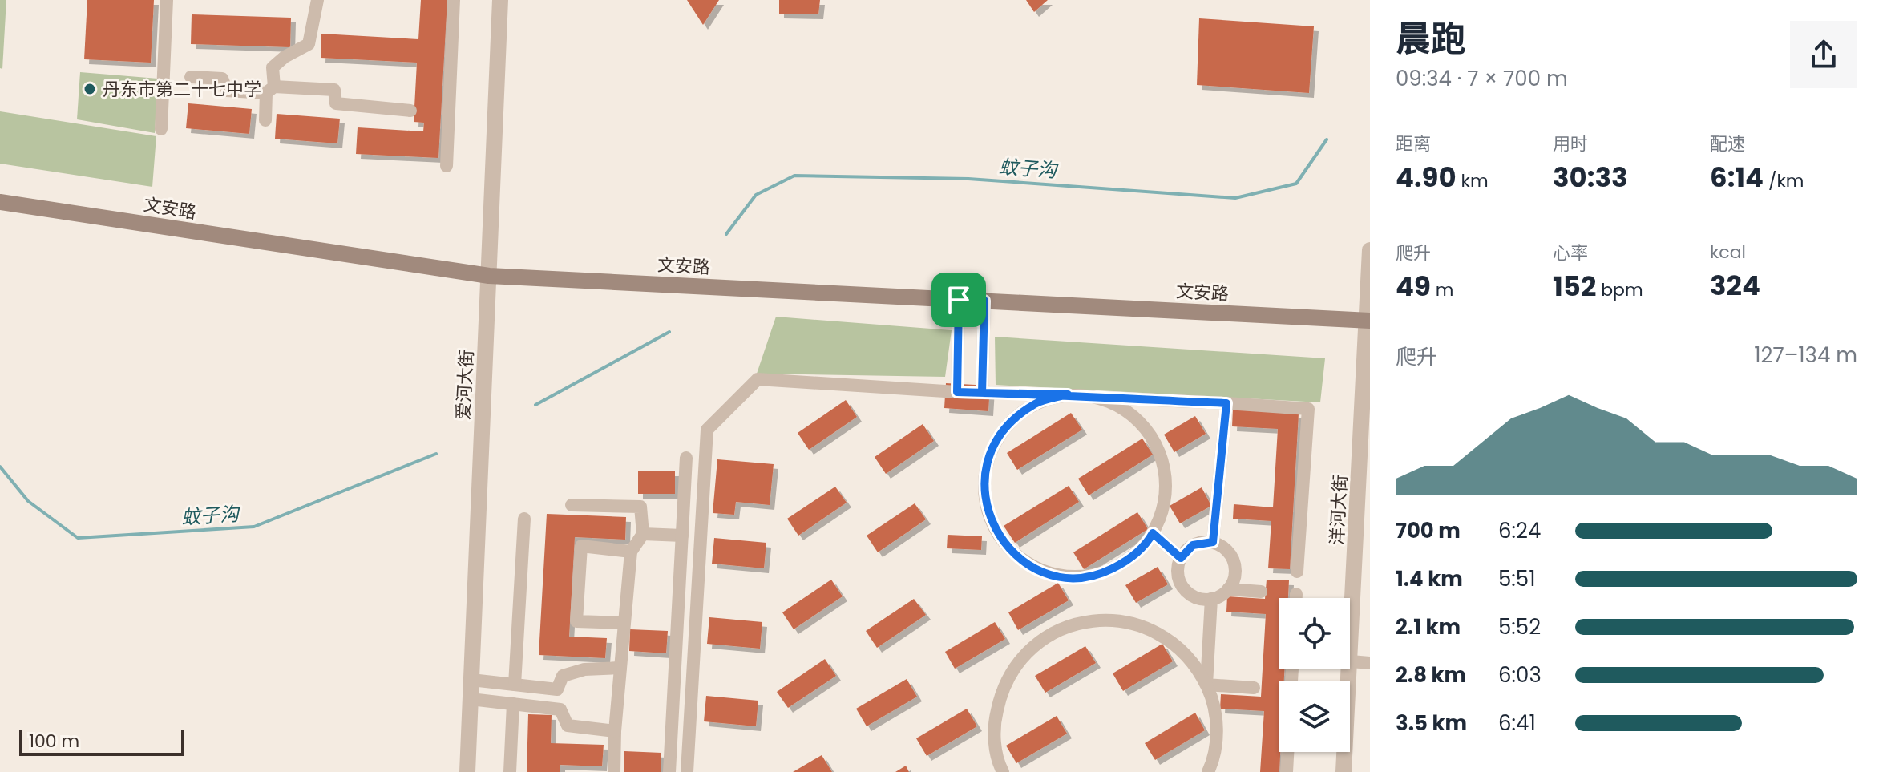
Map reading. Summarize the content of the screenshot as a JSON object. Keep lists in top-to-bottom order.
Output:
{
  "streets": {
    "main road": ["文安路"],
    "street": ["爱河大街", "洋河大街"]
  },
  "crossings": [
    ["文安路", "爱河大街"],
    ["文安路", "洋河大街"]
  ],
  "water": ["蚊子沟"],
  "places": ["丹东市第二十七中学"],
  "scale_bar": "100 m",
  "page": {
    "heading": ["晨跑", "09:34 · 7 × 700 m"],
    "stats": [
      ["距离", "4.90 km"],
      ["用时", "30:33"],
      ["配速", "6:14 /km"],
      ["爬升", "49 m"],
      ["心率", "152 bpm"],
      ["kcal", "324"]
    ],
    "chart": ["爬升", "127–134 m"],
    "list": [
      {
        "name": "700 m",
        "note": "6:24"
      },
      {
        "name": "1.4 km",
        "note": "5:51"
      },
      {
        "name": "2.1 km",
        "note": "5:52"
      },
      {
        "name": "2.8 km",
        "note": "6:03"
      },
      {
        "name": "3.5 km",
        "note": "6:41"
      }
    ],
    "scale": "100 m"
  }
}
